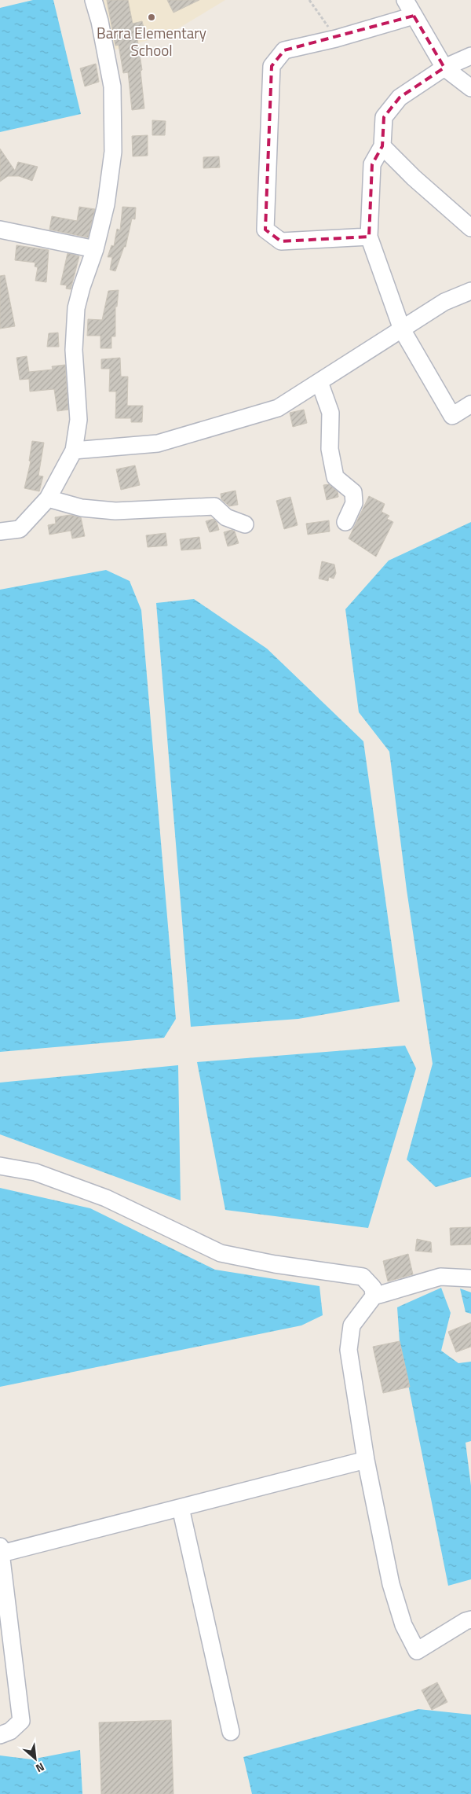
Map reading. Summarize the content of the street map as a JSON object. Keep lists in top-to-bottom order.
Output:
{
  "places": ["Barra Elementary School"],
  "north": "bottom right"
}
